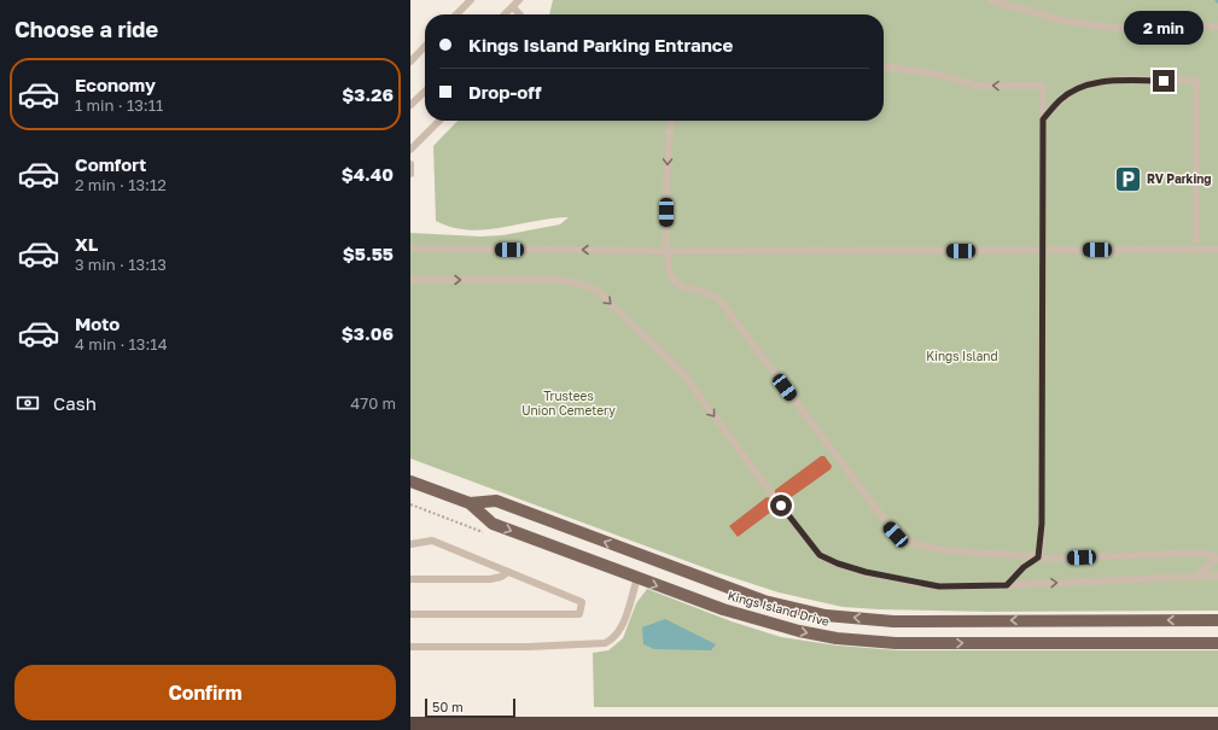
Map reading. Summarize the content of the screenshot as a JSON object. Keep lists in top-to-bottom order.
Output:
{
  "streets": {
    "main road": ["Kings Island Drive"]
  },
  "parks": ["Kings Island", "Trustees Union Cemetery"],
  "places": {
    "parking": ["RV Parking"]
  },
  "scale_bar": "50 m",
  "page": {
    "heading": "Choose a ride",
    "bubble": "2 min",
    "banner": ["Kings Island Parking Entrance", "Drop-off"],
    "list": [
      {
        "name": "Economy",
        "note": "1 min · 13:11",
        "value": "$3.26"
      },
      {
        "name": "Comfort",
        "note": "2 min · 13:12",
        "value": "$4.40"
      },
      {
        "name": "XL",
        "note": "3 min · 13:13",
        "value": "$5.55"
      },
      {
        "name": "Moto",
        "note": "4 min · 13:14",
        "value": "$3.06"
      }
    ],
    "pay": ["Cash", "470 m"],
    "buttons": "Confirm",
    "scale": "50 m"
  }
}
